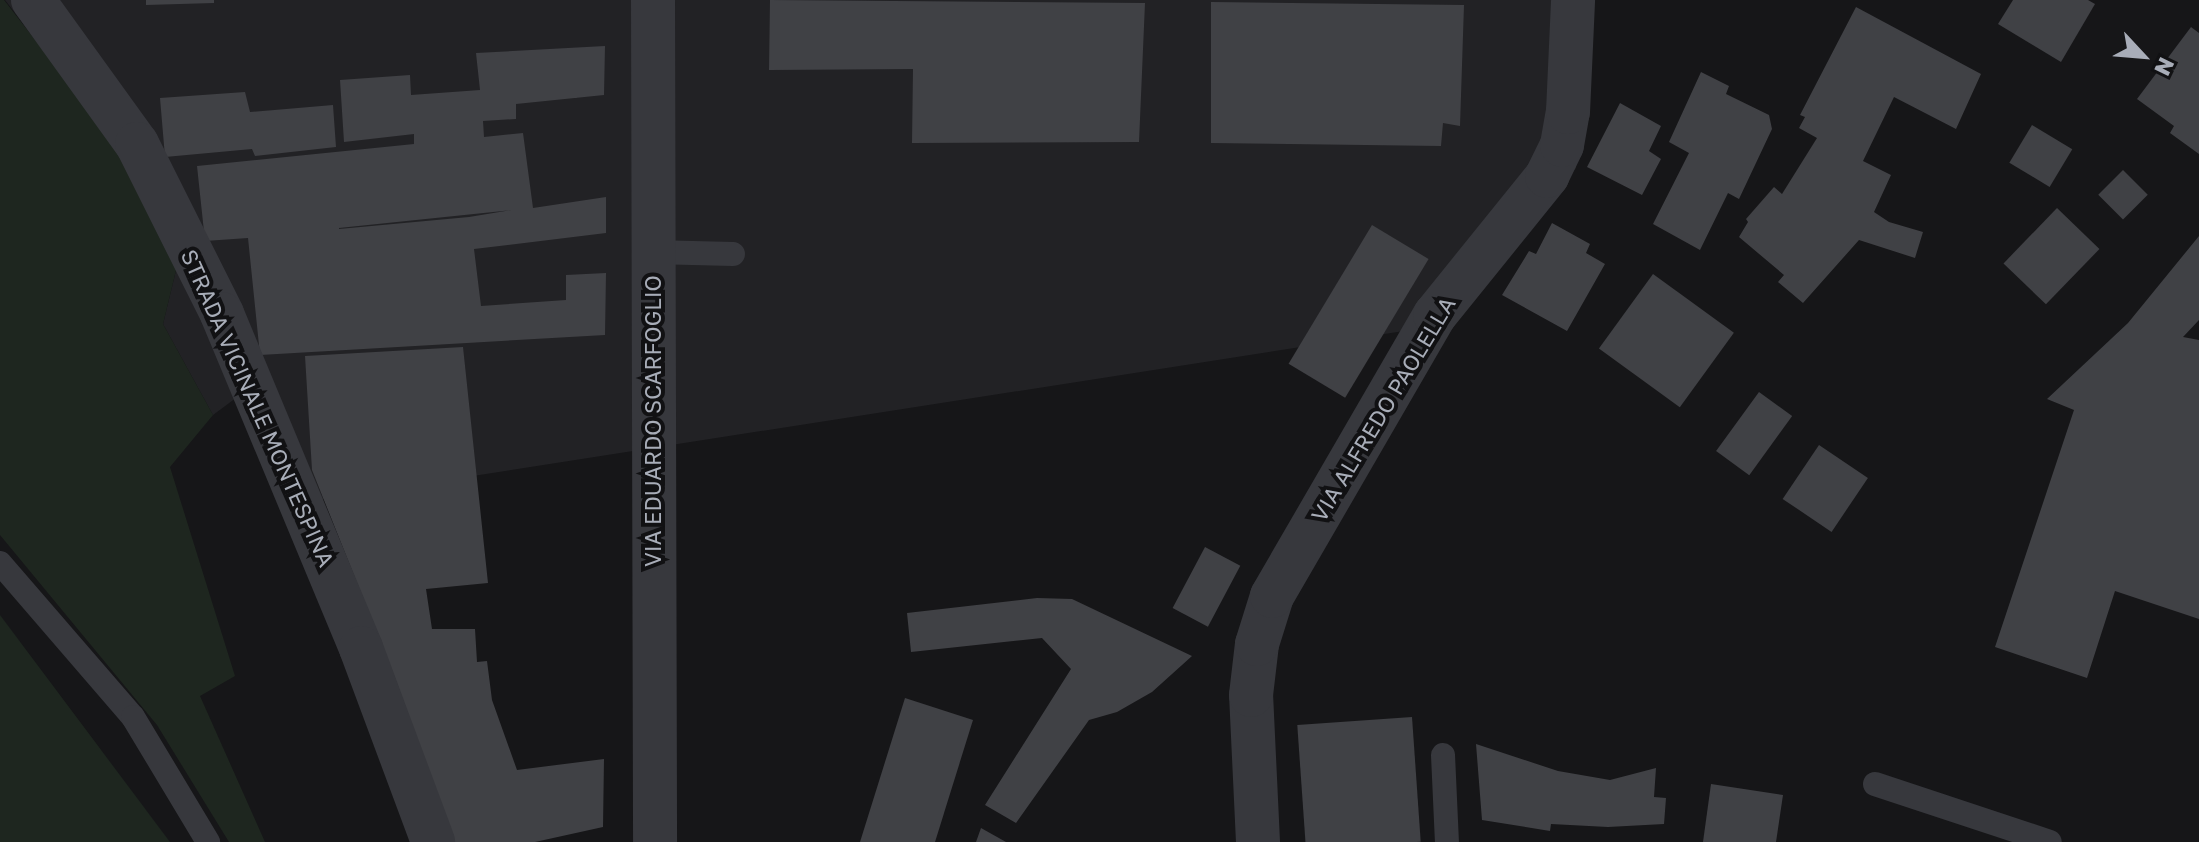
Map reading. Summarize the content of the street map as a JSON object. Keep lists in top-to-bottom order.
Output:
{
  "streets": {
    "street": ["STRADA VICINALE MONTESPINA", "VIA ALFREDO PAOLELLA", "VIA EDUARDO SCARFOGLIO"]
  },
  "north": "bottom right"
}
